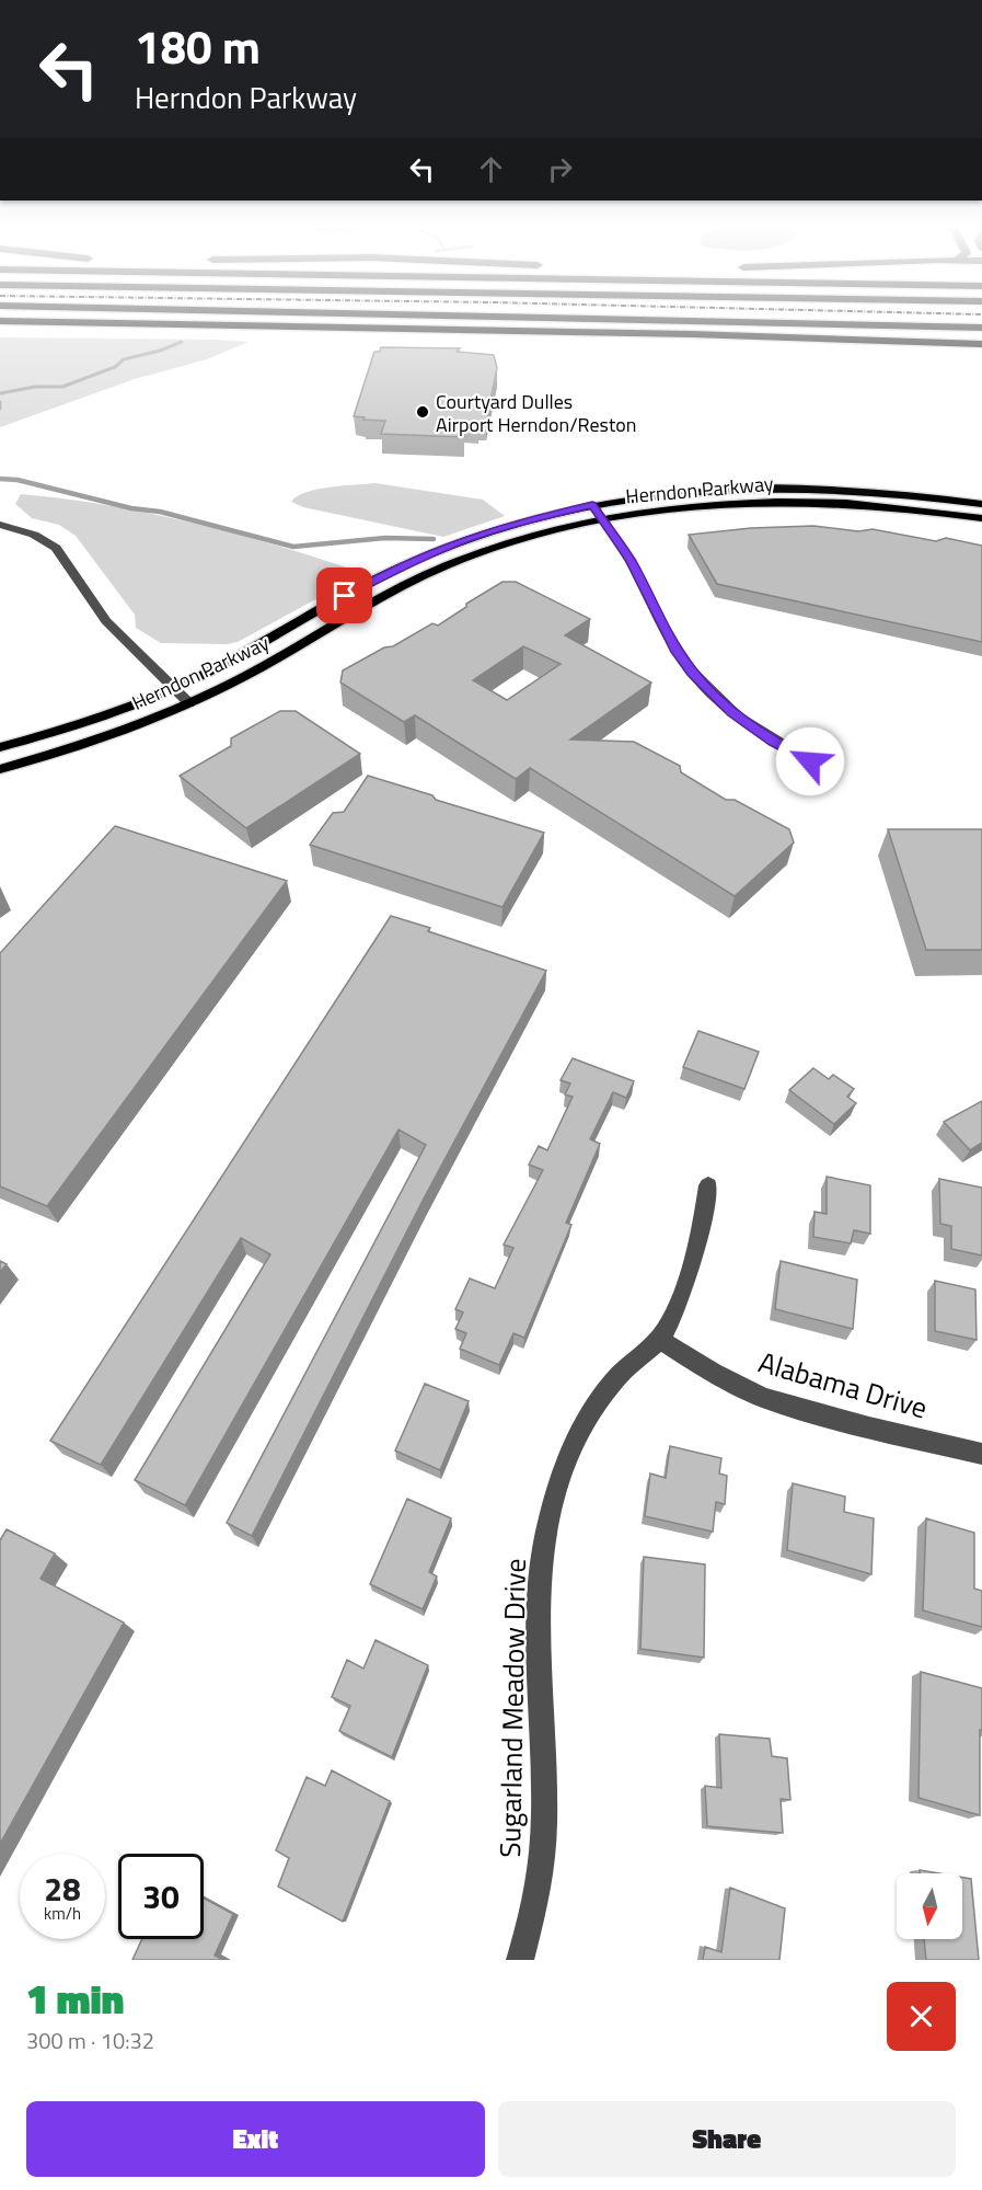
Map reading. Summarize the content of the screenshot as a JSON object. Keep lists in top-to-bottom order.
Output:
{
  "streets": {
    "main road": ["Herndon Parkway"],
    "street": ["Alabama Drive", "Sugarland Meadow Drive"]
  },
  "crossings": [
    ["Alabama Drive", "Sugarland Meadow Drive"]
  ],
  "places": ["Courtyard Dulles Airport Herndon/Reston"],
  "north": "bottom",
  "page": {
    "turn": ["180 m", "Herndon Parkway"],
    "speed": "28 km/h",
    "limit": "30",
    "heading": ["1 min", "300 m · 10:32"],
    "buttons": ["Exit", "Share"]
  }
}
